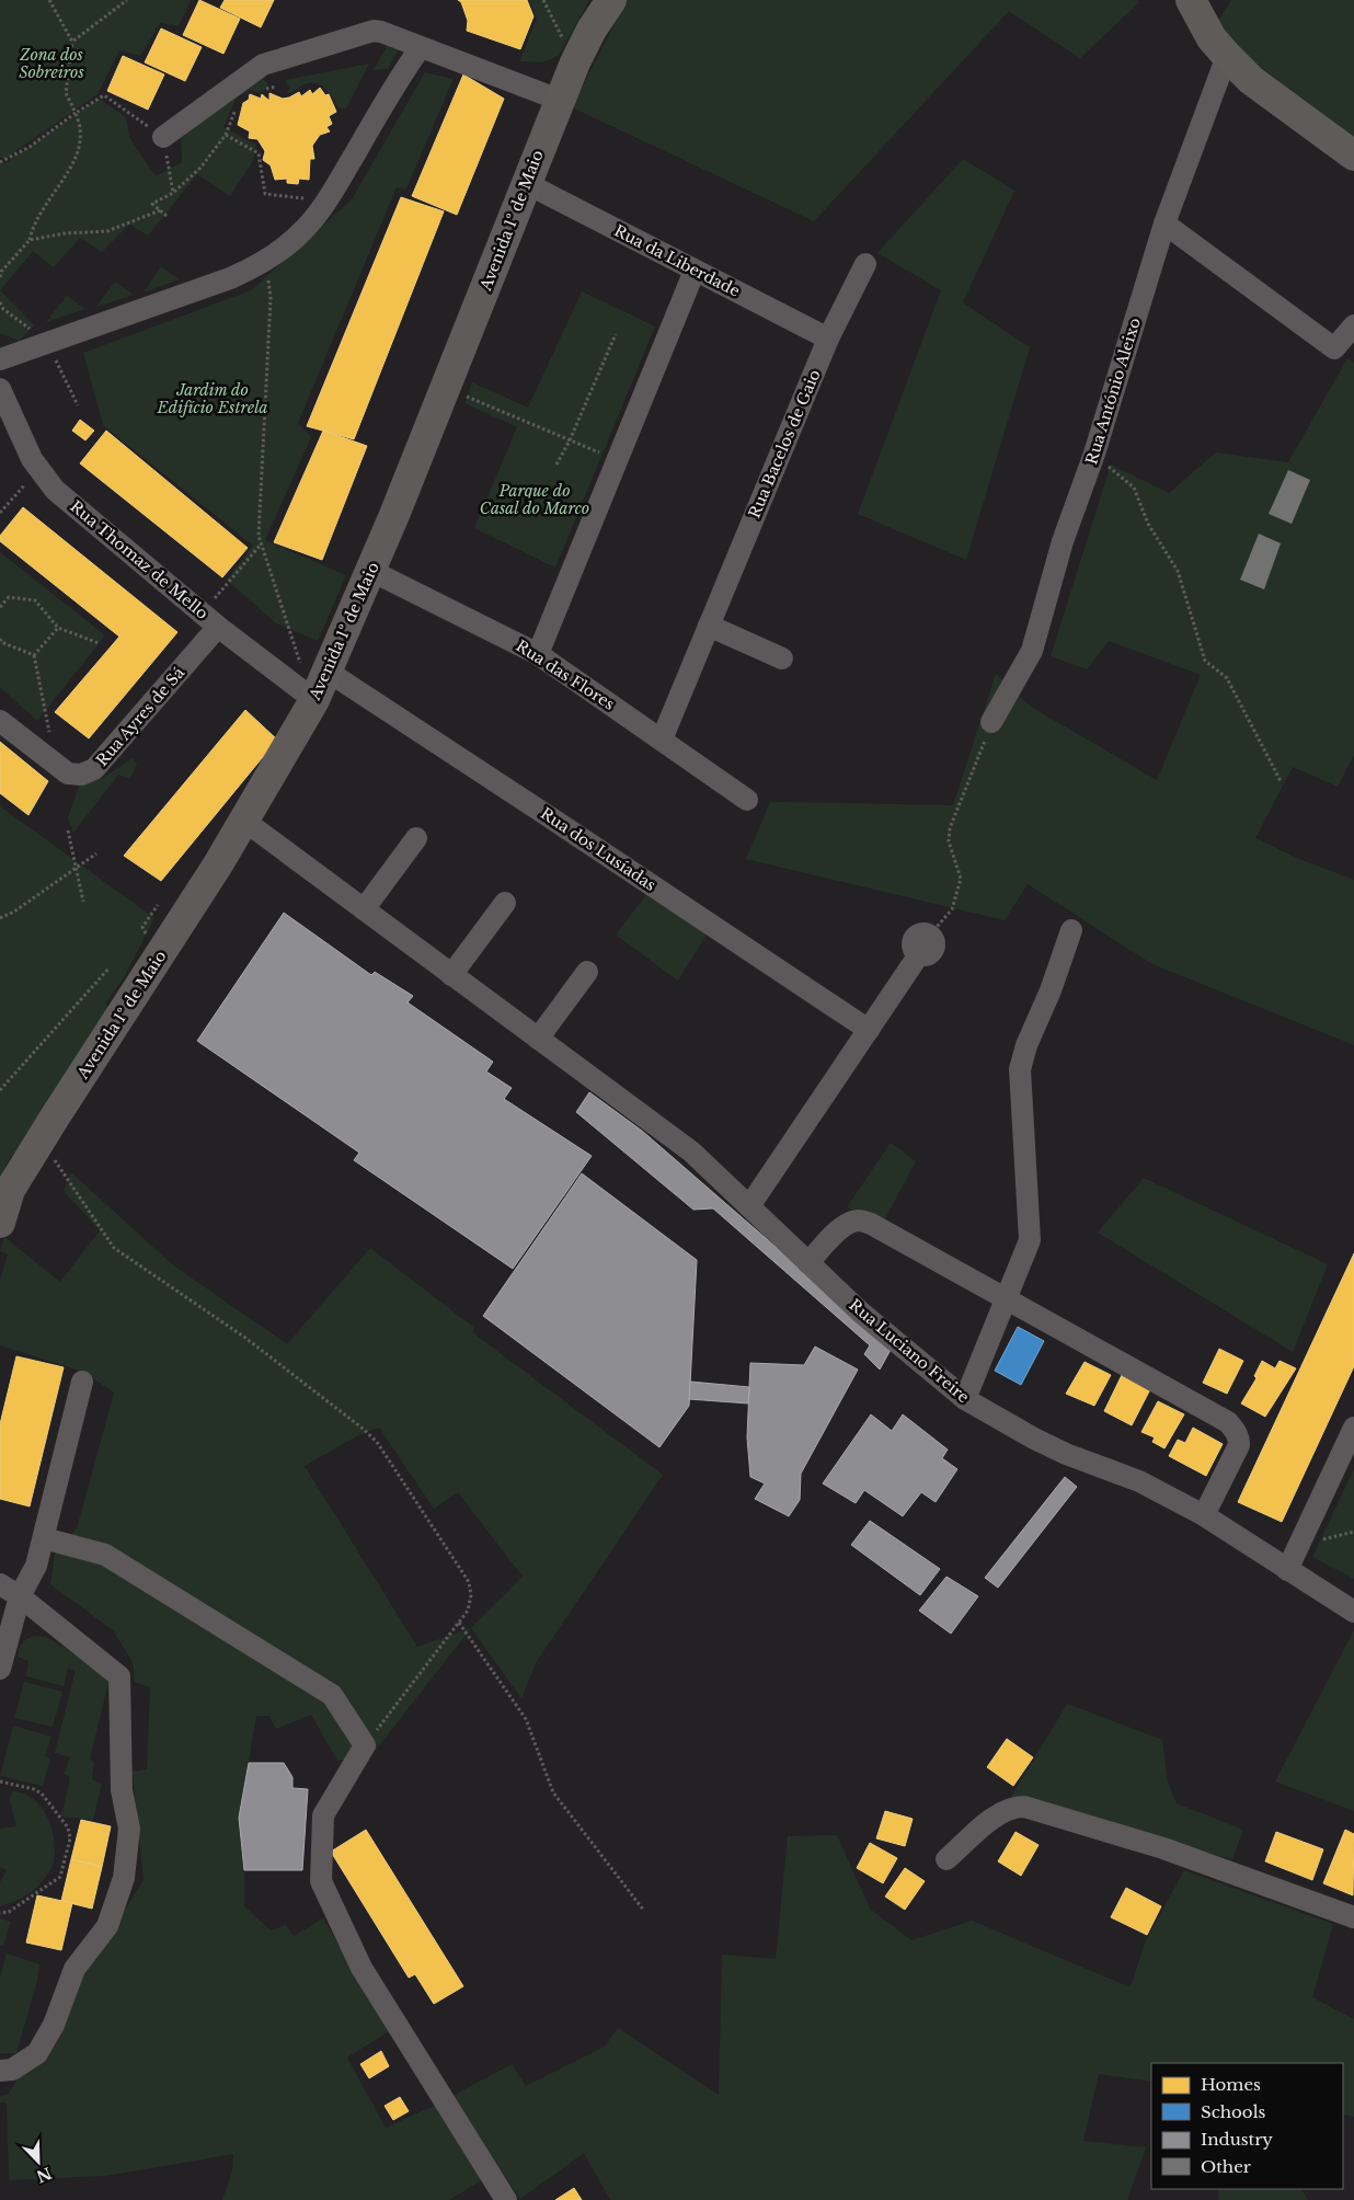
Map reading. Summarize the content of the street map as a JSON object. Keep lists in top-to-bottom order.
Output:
{
  "streets": {
    "street": [
      "Avenida 1º de Maio",
      "Rua da Liberdade",
      "Rua António Aleixo",
      "Rua Bacelos de Gaio",
      "Rua Thomaz de Mello",
      "Rua das Flores",
      "Rua Ayres de Sá",
      "Rua dos Lusíadas",
      "Rua Luciano Freire"
    ]
  },
  "crossings": [
    ["Avenida 1º de Maio", "Rua da Liberdade"],
    ["Avenida 1º de Maio", "Rua Thomaz de Mello"],
    ["Avenida 1º de Maio", "Rua das Flores"],
    ["Avenida 1º de Maio", "Rua dos Lusíadas"],
    ["Avenida 1º de Maio", "Rua Luciano Freire"],
    ["Rua da Liberdade", "Rua Bacelos de Gaio"],
    ["Rua Bacelos de Gaio", "Rua das Flores"],
    ["Rua Thomaz de Mello", "Rua Ayres de Sá"]
  ],
  "parks": ["Zona dos Sobreiros", "Jardim do Edifício Estrela", "Parque do Casal do Marco"],
  "legend": [
    "Homes",
    "Schools",
    "Industry",
    "Other"
  ],
  "north": "bottom right"
}
